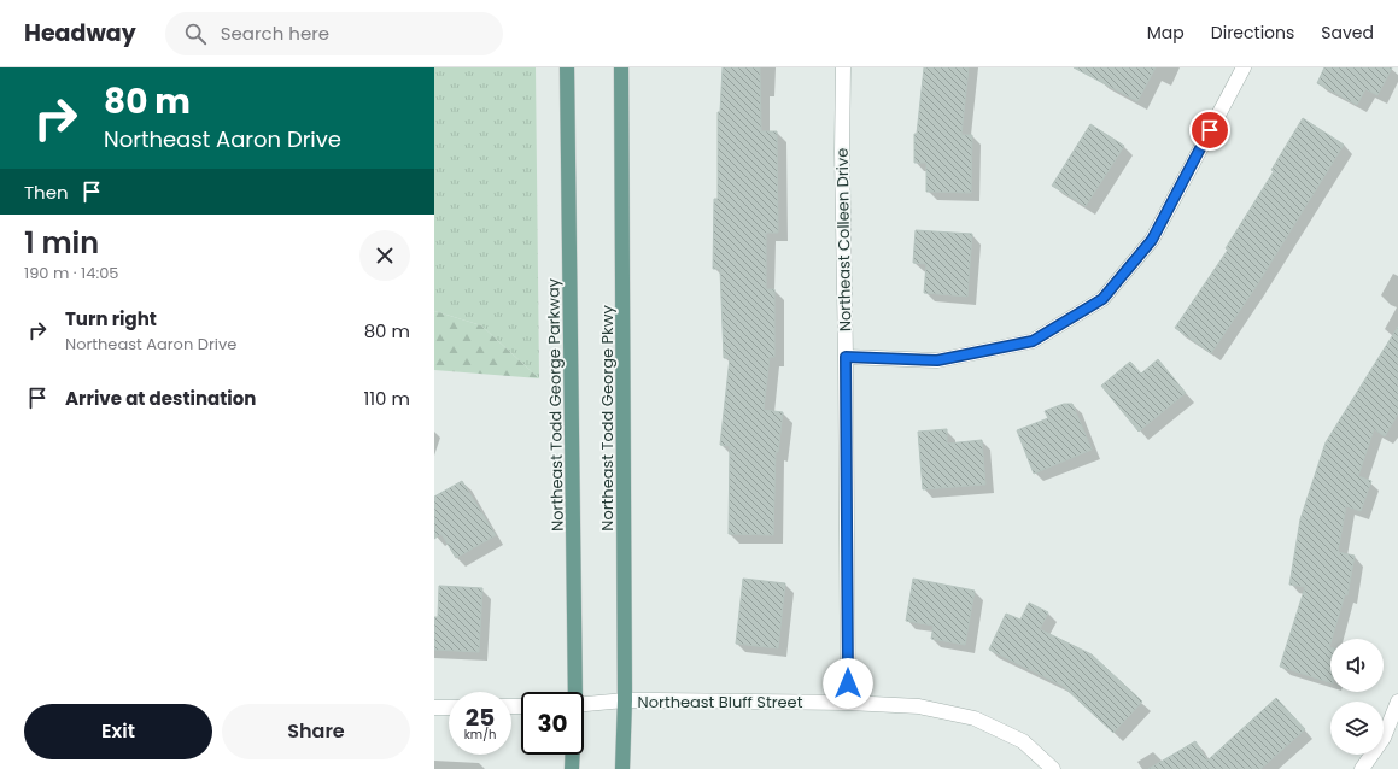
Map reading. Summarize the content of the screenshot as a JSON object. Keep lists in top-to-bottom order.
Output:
{
  "streets": {
    "main road": ["Northeast Todd George Parkway", "Northeast Todd George Pkwy"],
    "street": ["Northeast Colleen Drive", "Northeast Bluff Street"]
  },
  "crossings": [
    ["Northeast Colleen Drive", "Northeast Bluff Street"],
    ["Northeast Todd George Pkwy", "Northeast Bluff Street"]
  ],
  "page": {
    "header": "Headway",
    "search": "Search here",
    "nav": ["Map", "Directions", "Saved"],
    "turn": ["80 m", "Northeast Aaron Drive"],
    "then": "Then",
    "heading": ["1 min", "190 m · 14:05"],
    "list": [
      {
        "name": "Turn right",
        "note": "Northeast Aaron Drive",
        "value": "80 m"
      },
      {
        "name": "Arrive at destination",
        "value": "110 m"
      }
    ],
    "speed": "25 km/h",
    "limit": "30",
    "buttons": ["Exit", "Share"]
  }
}
